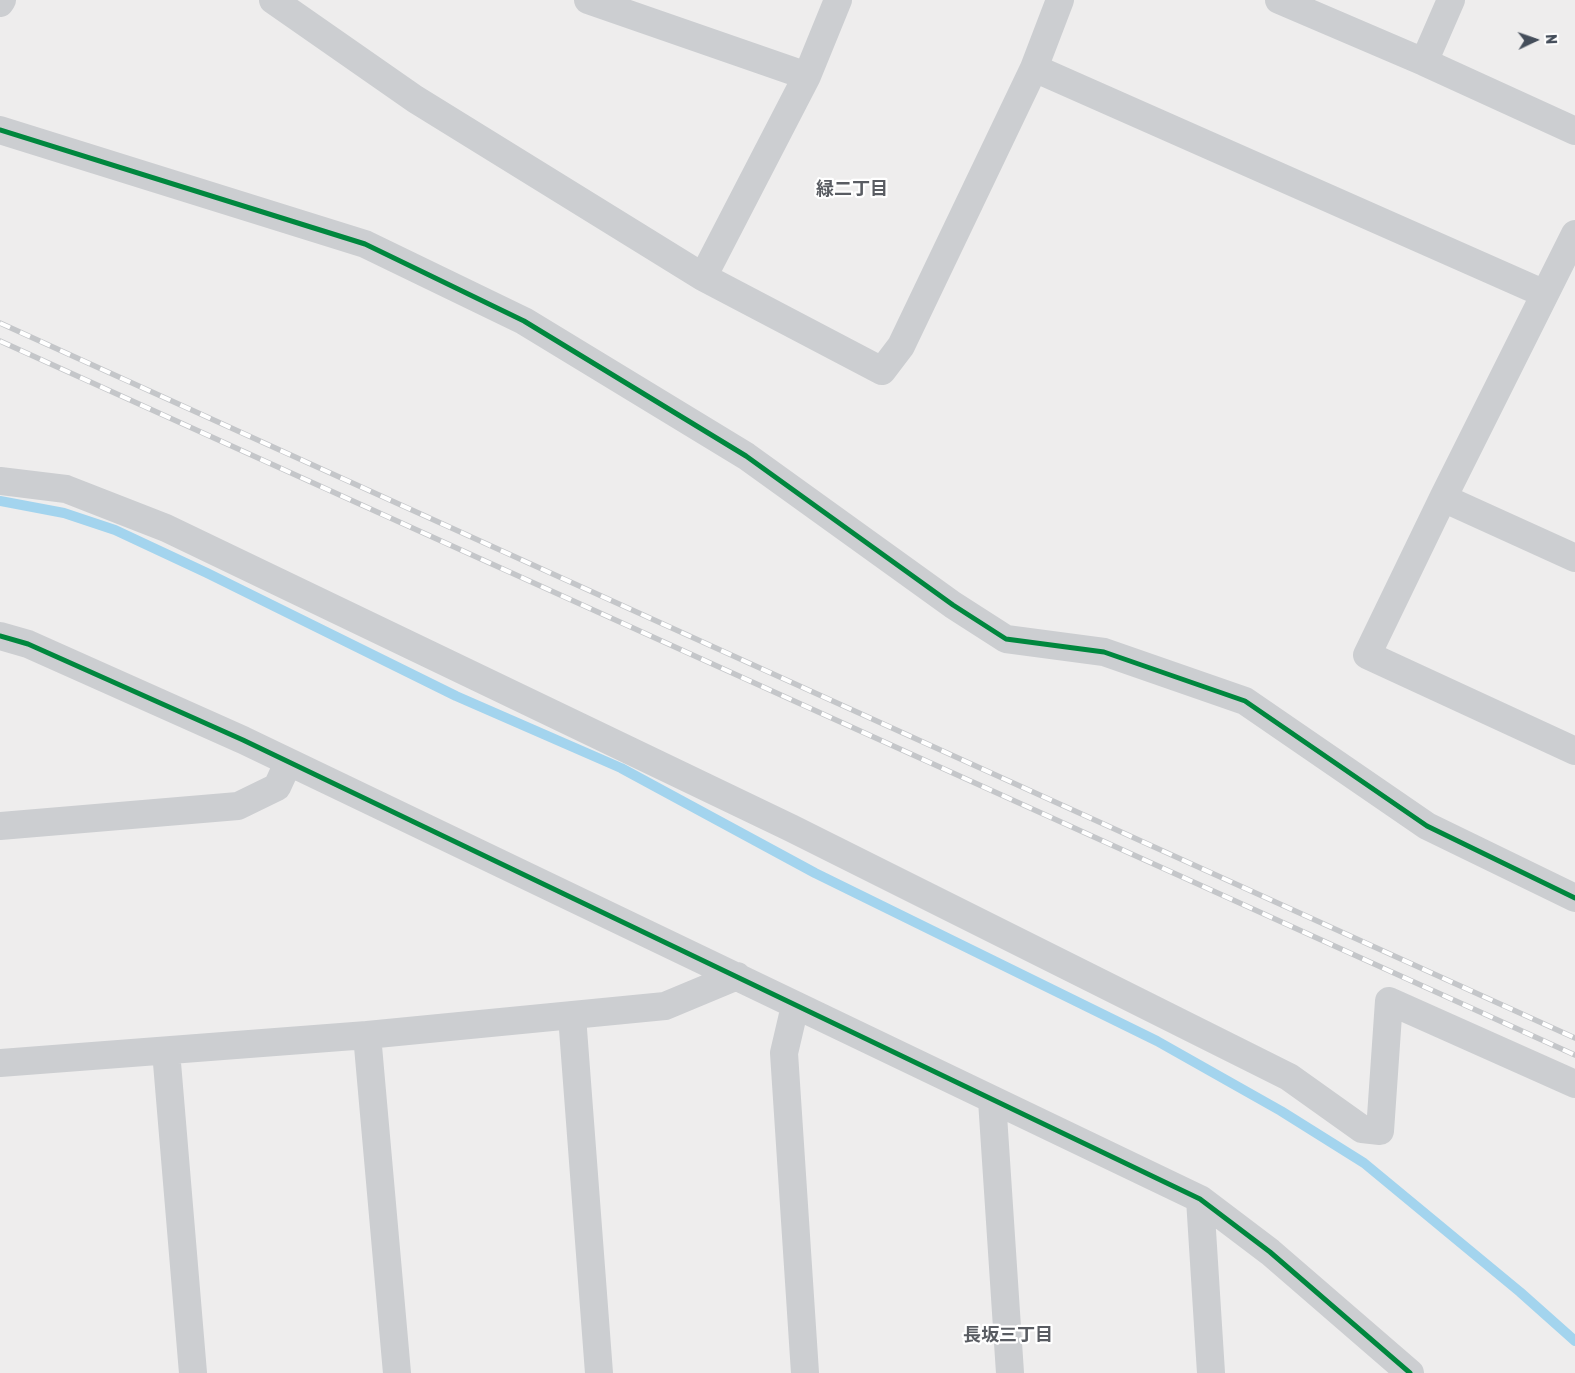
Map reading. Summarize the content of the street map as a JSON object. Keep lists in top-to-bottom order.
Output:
{
  "districts": ["緑二丁目", "長坂三丁目"],
  "north": "right"
}
